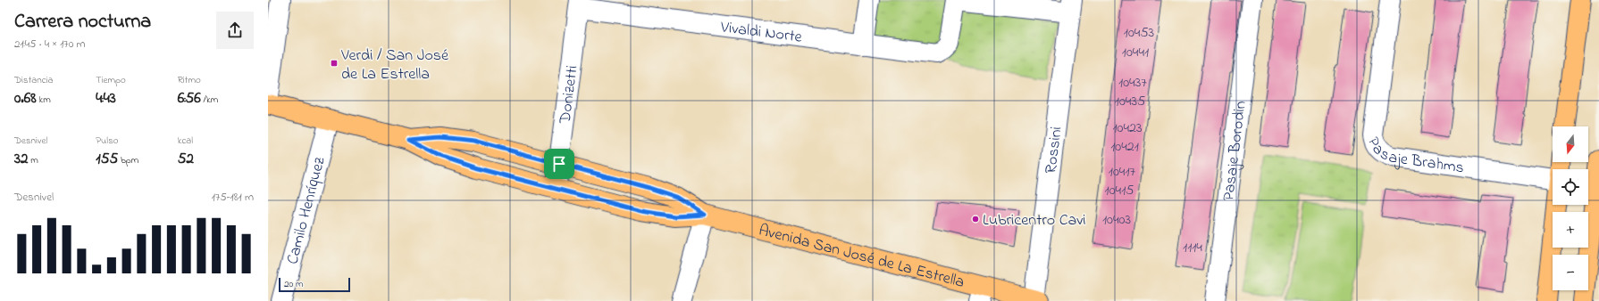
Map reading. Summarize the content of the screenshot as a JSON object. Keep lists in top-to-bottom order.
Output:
{
  "streets": {
    "main road": ["Avenida San José de La Estrella"],
    "street": [
      "Vivaldi Norte",
      "Donizetti",
      "Pasaje Brahms",
      "Rossini",
      "Pasaje Borodin",
      "Camilo Henríquez"
    ]
  },
  "crossings": [
    ["Vivaldi Norte", "Donizetti"],
    ["Donizetti", "Avenida San José de La Estrella"],
    ["Rossini", "Avenida San José de La Estrella"],
    ["Camilo Henríquez", "Avenida San José de La Estrella"]
  ],
  "places": {
    "transit": ["Verdi / San José de La Estrella"],
    "other": ["Lubricentro Cavi"]
  },
  "house_numbers": [
    "10453",
    "10441",
    "10437",
    "10435",
    "10423",
    "10421",
    "10417",
    "10415",
    "10403",
    "1114"
  ],
  "scale_bar": "20 m",
  "north": "bottom",
  "page": {
    "heading": ["Carrera nocturna", "21:45 · 4 × 170 m"],
    "stats": [
      ["Distancia", "0.68 km"],
      ["Tiempo", "4:43"],
      ["Ritmo", "6:56 /km"],
      ["Desnivel", "32 m"],
      ["Pulso", "155 bpm"],
      ["kcal", "52"]
    ],
    "map_buttons": ["+", "−"],
    "chart": ["Desnivel", "175–181 m"],
    "scale": "20 m"
  }
}
